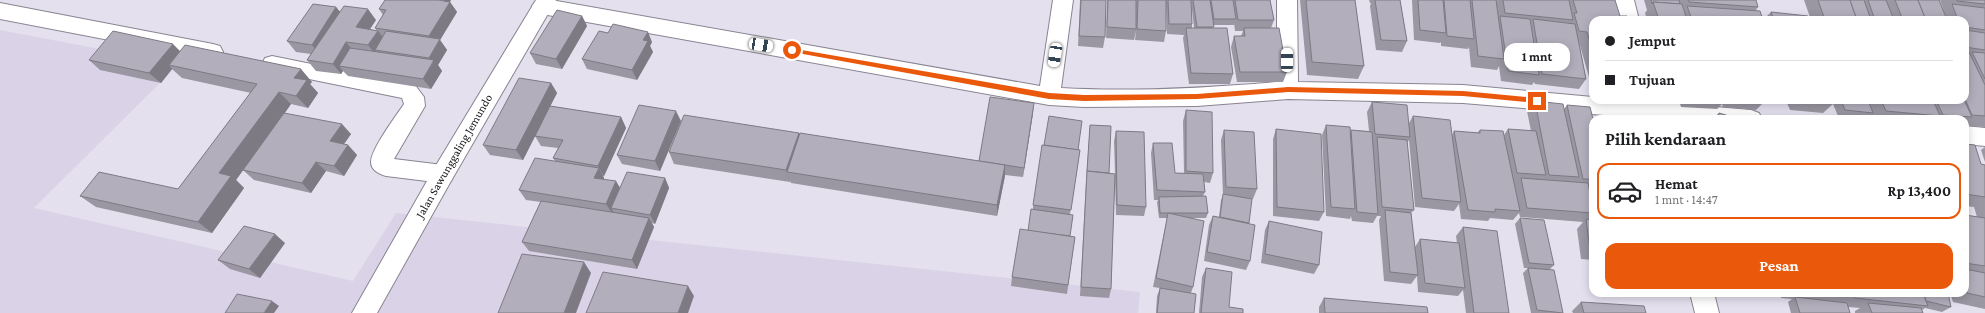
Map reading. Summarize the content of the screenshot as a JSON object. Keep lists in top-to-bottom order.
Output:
{
  "streets": {
    "street": ["Jalan Sawunggaling Jemundo"]
  },
  "page": {
    "banner": ["Jemput", "Tujuan"],
    "bubble": "1 mnt",
    "heading": "Pilih kendaraan",
    "list": [
      {
        "name": "Hemat",
        "note": "1 mnt · 14:47",
        "value": "Rp 13,400"
      }
    ],
    "buttons": "Pesan"
  }
}
